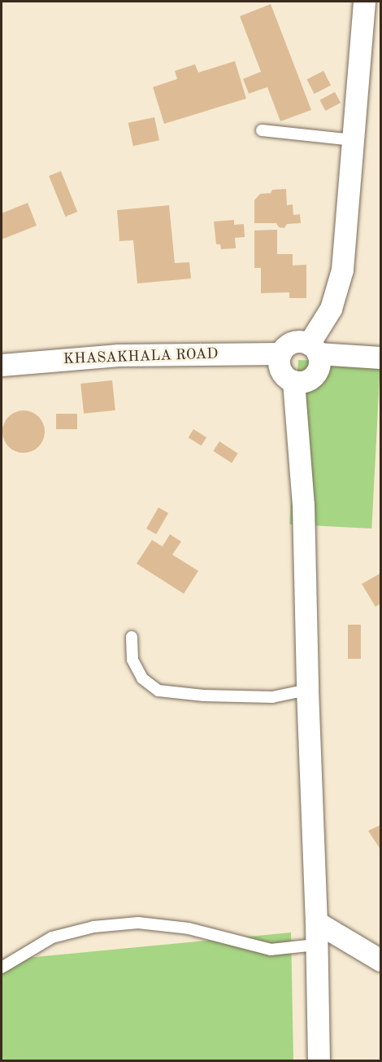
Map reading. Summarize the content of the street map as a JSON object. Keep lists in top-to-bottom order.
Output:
{
  "streets": {
    "street": ["KHASAKHALA ROAD"]
  }
}
